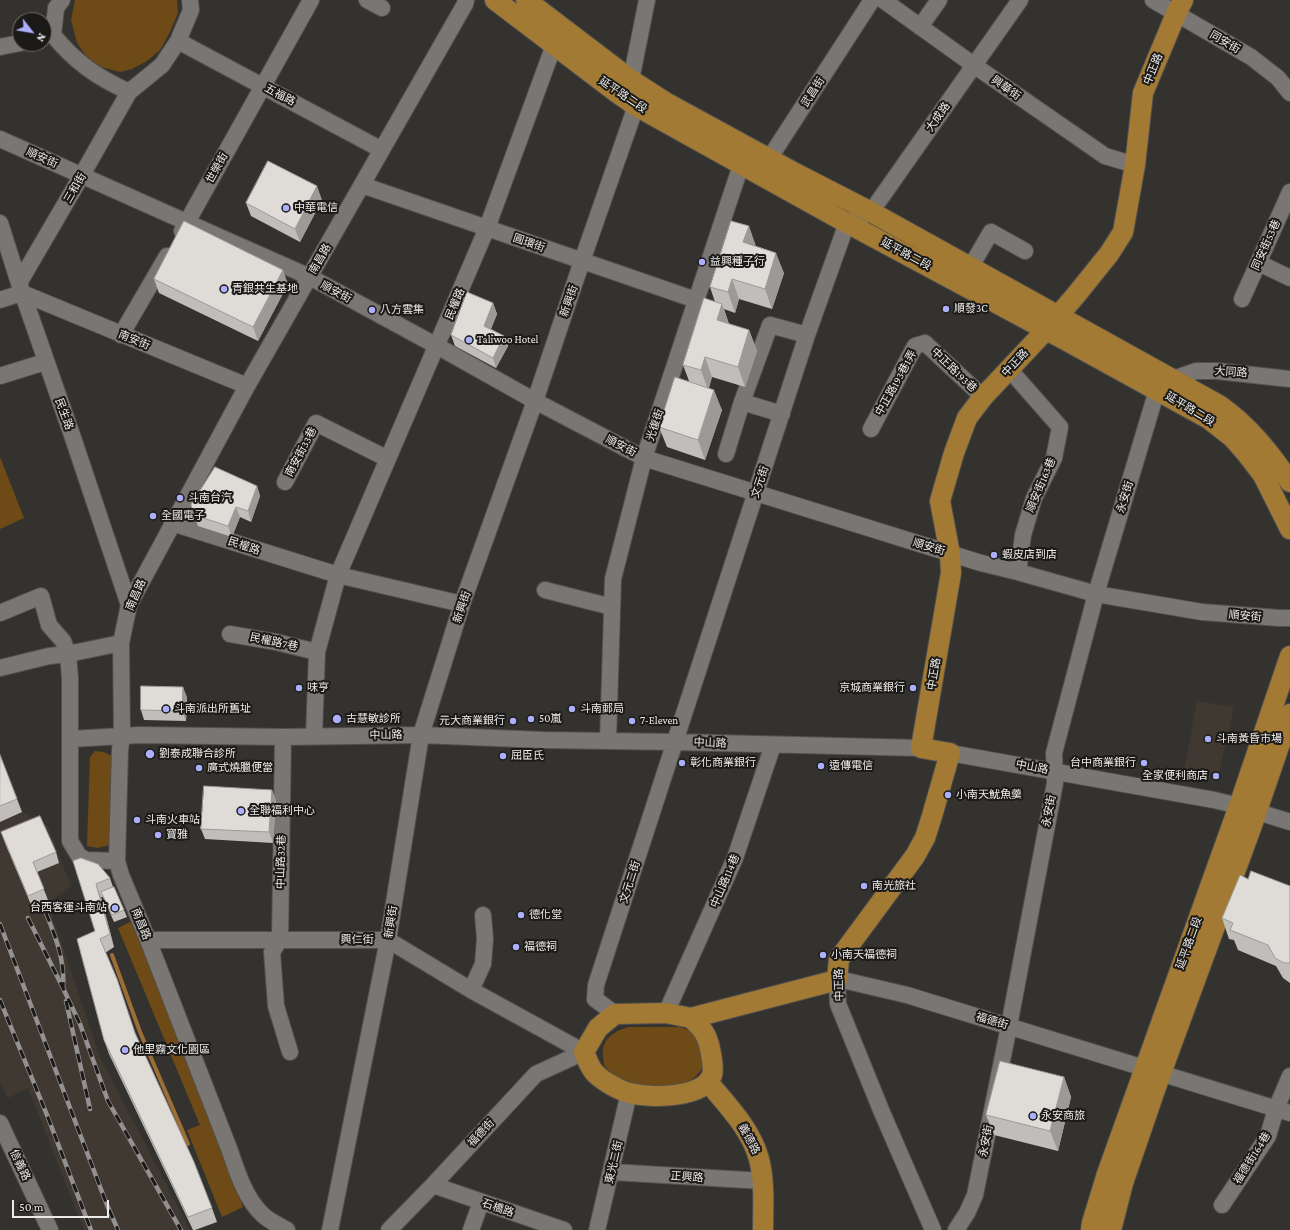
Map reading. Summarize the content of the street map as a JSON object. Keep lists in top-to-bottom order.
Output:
{
  "streets": {
    "main road": [
      "中正路",
      "延平路二段",
      "中山路",
      "福德街",
      "義德路"
    ],
    "street": [
      "同安街",
      "興華街",
      "武昌街",
      "五福路",
      "大成路",
      "順安街",
      "世榮街",
      "三和街",
      "圓環街",
      "同安街53巷",
      "南昌路",
      "新興街",
      "民權路",
      "南安街",
      "中正路193巷",
      "大同路",
      "中正路193巷1弄",
      "民生路",
      "光復街",
      "南安街33巷",
      "文元街",
      "順安街163巷",
      "永安街",
      "民權路7巷",
      "中山路32巷",
      "中山路114巷",
      "文元二街",
      "興仁街",
      "福德街164巷",
      "東光二街",
      "信義路",
      "正興路",
      "石橋路"
    ]
  },
  "crossings": [
    ["同安街", "中正路"],
    ["中正路", "興華街"],
    ["中正路", "延平路二段"],
    ["中正路", "順安街"],
    ["中正路", "中正路193巷"],
    ["中正路", "順安街163巷"],
    ["中正路", "中山路"],
    ["中正路", "福德街"],
    ["興華街", "大成路"],
    ["武昌街", "延平路二段"],
    ["五福路", "世榮街"],
    ["五福路", "南昌路"],
    ["延平路二段", "大成路"],
    ["延平路二段", "新興街"],
    ["延平路二段", "民權路"],
    ["延平路二段", "大同路"],
    ["延平路二段", "光復街"],
    ["延平路二段", "文元街"],
    ["延平路二段", "永安街"],
    ["延平路二段", "中山路"],
    ["延平路二段", "福德街"],
    ["順安街", "世榮街"],
    ["順安街", "三和街"],
    ["順安街", "南昌路"],
    ["順安街", "新興街"],
    ["順安街", "民權路"],
    ["順安街", "光復街"],
    ["順安街", "文元街"],
    ["順安街", "順安街163巷"],
    ["順安街", "永安街"],
    ["世榮街", "南安街"],
    ["三和街", "南安街"],
    ["三和街", "民生路"],
    ["圓環街", "南昌路"],
    ["圓環街", "新興街"],
    ["圓環街", "民權路"],
    ["圓環街", "光復街"],
    ["南昌路", "民權路"],
    ["南昌路", "南安街"],
    ["南昌路", "民生路"],
    ["南昌路", "中山路"],
    ["南昌路", "興仁街"],
    ["新興街", "民權路"],
    ["新興街", "中山路"],
    ["新興街", "興仁街"],
    ["民權路", "南安街33巷"],
    ["民權路", "民權路7巷"],
    ["民權路", "中山路"],
    ["南安街", "民生路"],
    ["中正路193巷", "中正路193巷1弄"],
    ["光復街", "中山路"],
    ["文元街", "中山路"],
    ["文元街", "文元二街"],
    ["永安街", "中山路"],
    ["永安街", "福德街"],
    ["中山路", "中山路32巷"],
    ["中山路", "中山路114巷"],
    ["中山路", "文元二街"],
    ["中山路32巷", "興仁街"],
    ["中山路114巷", "文元二街"],
    ["中山路114巷", "興仁街"],
    ["中山路114巷", "福德街"],
    ["中山路114巷", "義德路"],
    ["中山路114巷", "東光二街"],
    ["文元二街", "興仁街"],
    ["文元二街", "福德街"],
    ["文元二街", "義德路"],
    ["文元二街", "東光二街"],
    ["興仁街", "福德街"],
    ["興仁街", "義德路"],
    ["興仁街", "東光二街"],
    ["福德街", "義德路"],
    ["福德街", "福德街164巷"],
    ["福德街", "東光二街"],
    ["福德街", "石橋路"],
    ["義德路", "東光二街"],
    ["義德路", "正興路"],
    ["東光二街", "正興路"]
  ],
  "places": [
    "中華電信",
    "益興種子行",
    "青銀共生基地",
    "順發3C",
    "八方雲集",
    "Taliwoo Hotel",
    "斗南台汽",
    "全國電子",
    "蝦皮店到店",
    "味亨",
    "京城商業銀行",
    "斗南派出所舊址",
    "斗南郵局",
    "古慧敏診所",
    "50嵐",
    "元大商業銀行",
    "7-Eleven",
    "斗南黃昏市場",
    "劉泰成聯合診所",
    "屈臣氏",
    "彰化商業銀行",
    "台中商業銀行",
    "遠傳電信",
    "廣式燒臘便當",
    "全家便利商店",
    "小南天魷魚羹",
    "全聯福利中心",
    "斗南火車站",
    "寶雅",
    "南光旅社",
    "台西客運斗南站",
    "德化堂",
    "福德祠",
    "小南天福德祠",
    "他里霧文化園區",
    "永安商旅"
  ],
  "scale_bar": "50 m",
  "north": "bottom right"
}
